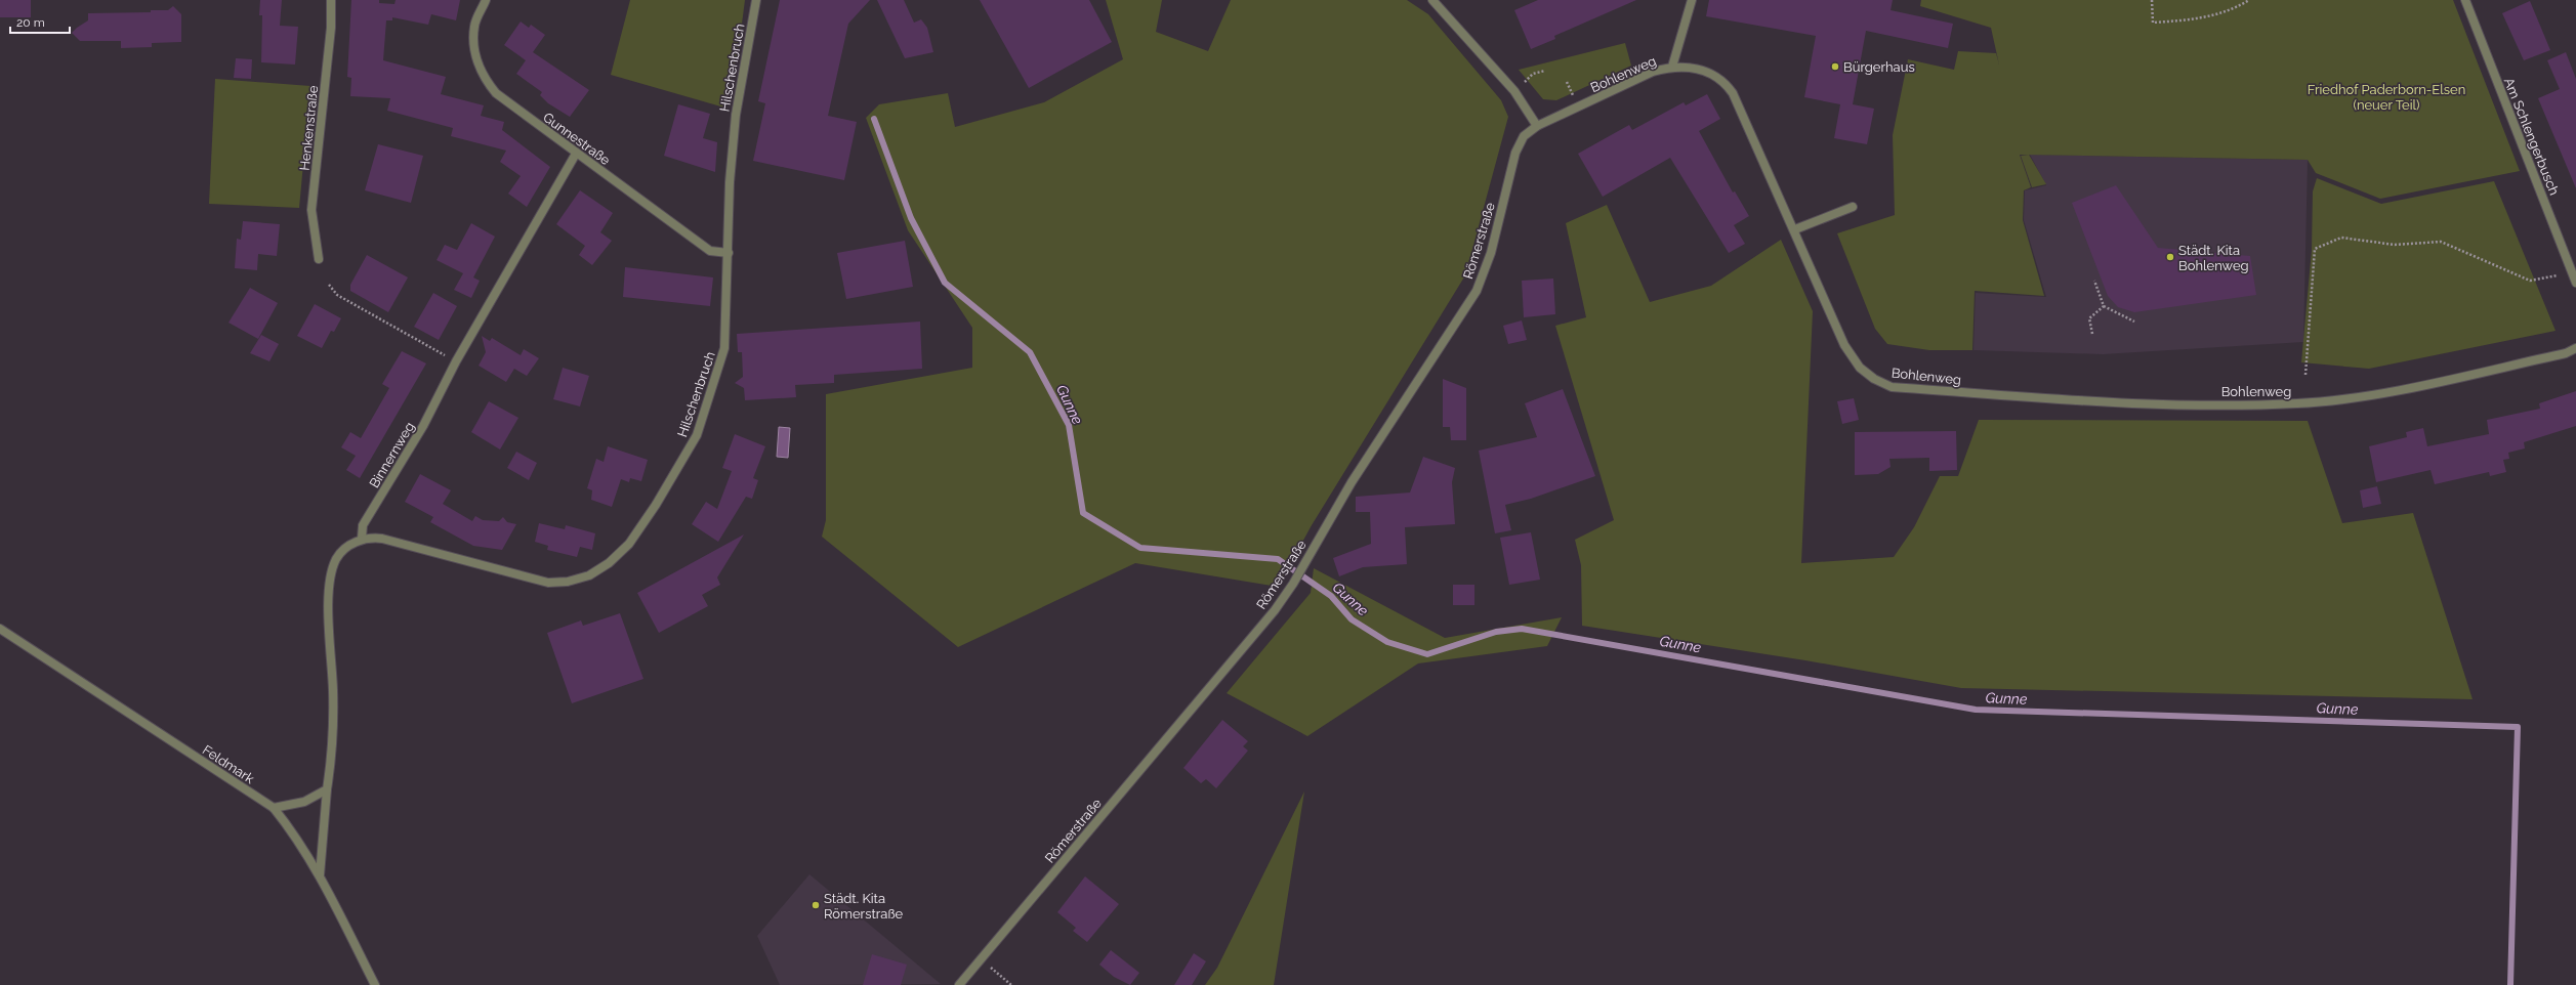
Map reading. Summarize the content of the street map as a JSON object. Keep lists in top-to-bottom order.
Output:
{
  "streets": {
    "street": [
      "Hilschenbruch",
      "Bohlenweg",
      "Henkenstraße",
      "Am Schlengerbusch",
      "Gunnestraße",
      "Römerstraße",
      "Binnernweg",
      "Feldmark"
    ]
  },
  "crossings": [
    ["Hilschenbruch", "Gunnestraße"],
    ["Hilschenbruch", "Binnernweg"],
    ["Bohlenweg", "Römerstraße"],
    ["Gunnestraße", "Binnernweg"]
  ],
  "water": ["Gunne"],
  "parks": ["Friedhof Paderborn-Elsen (neuer Teil)"],
  "places": ["Bürgerhaus", "Städt. Kita Bohlenweg", "Städt. Kita Römerstraße"],
  "scale_bar": "20 m"
}
